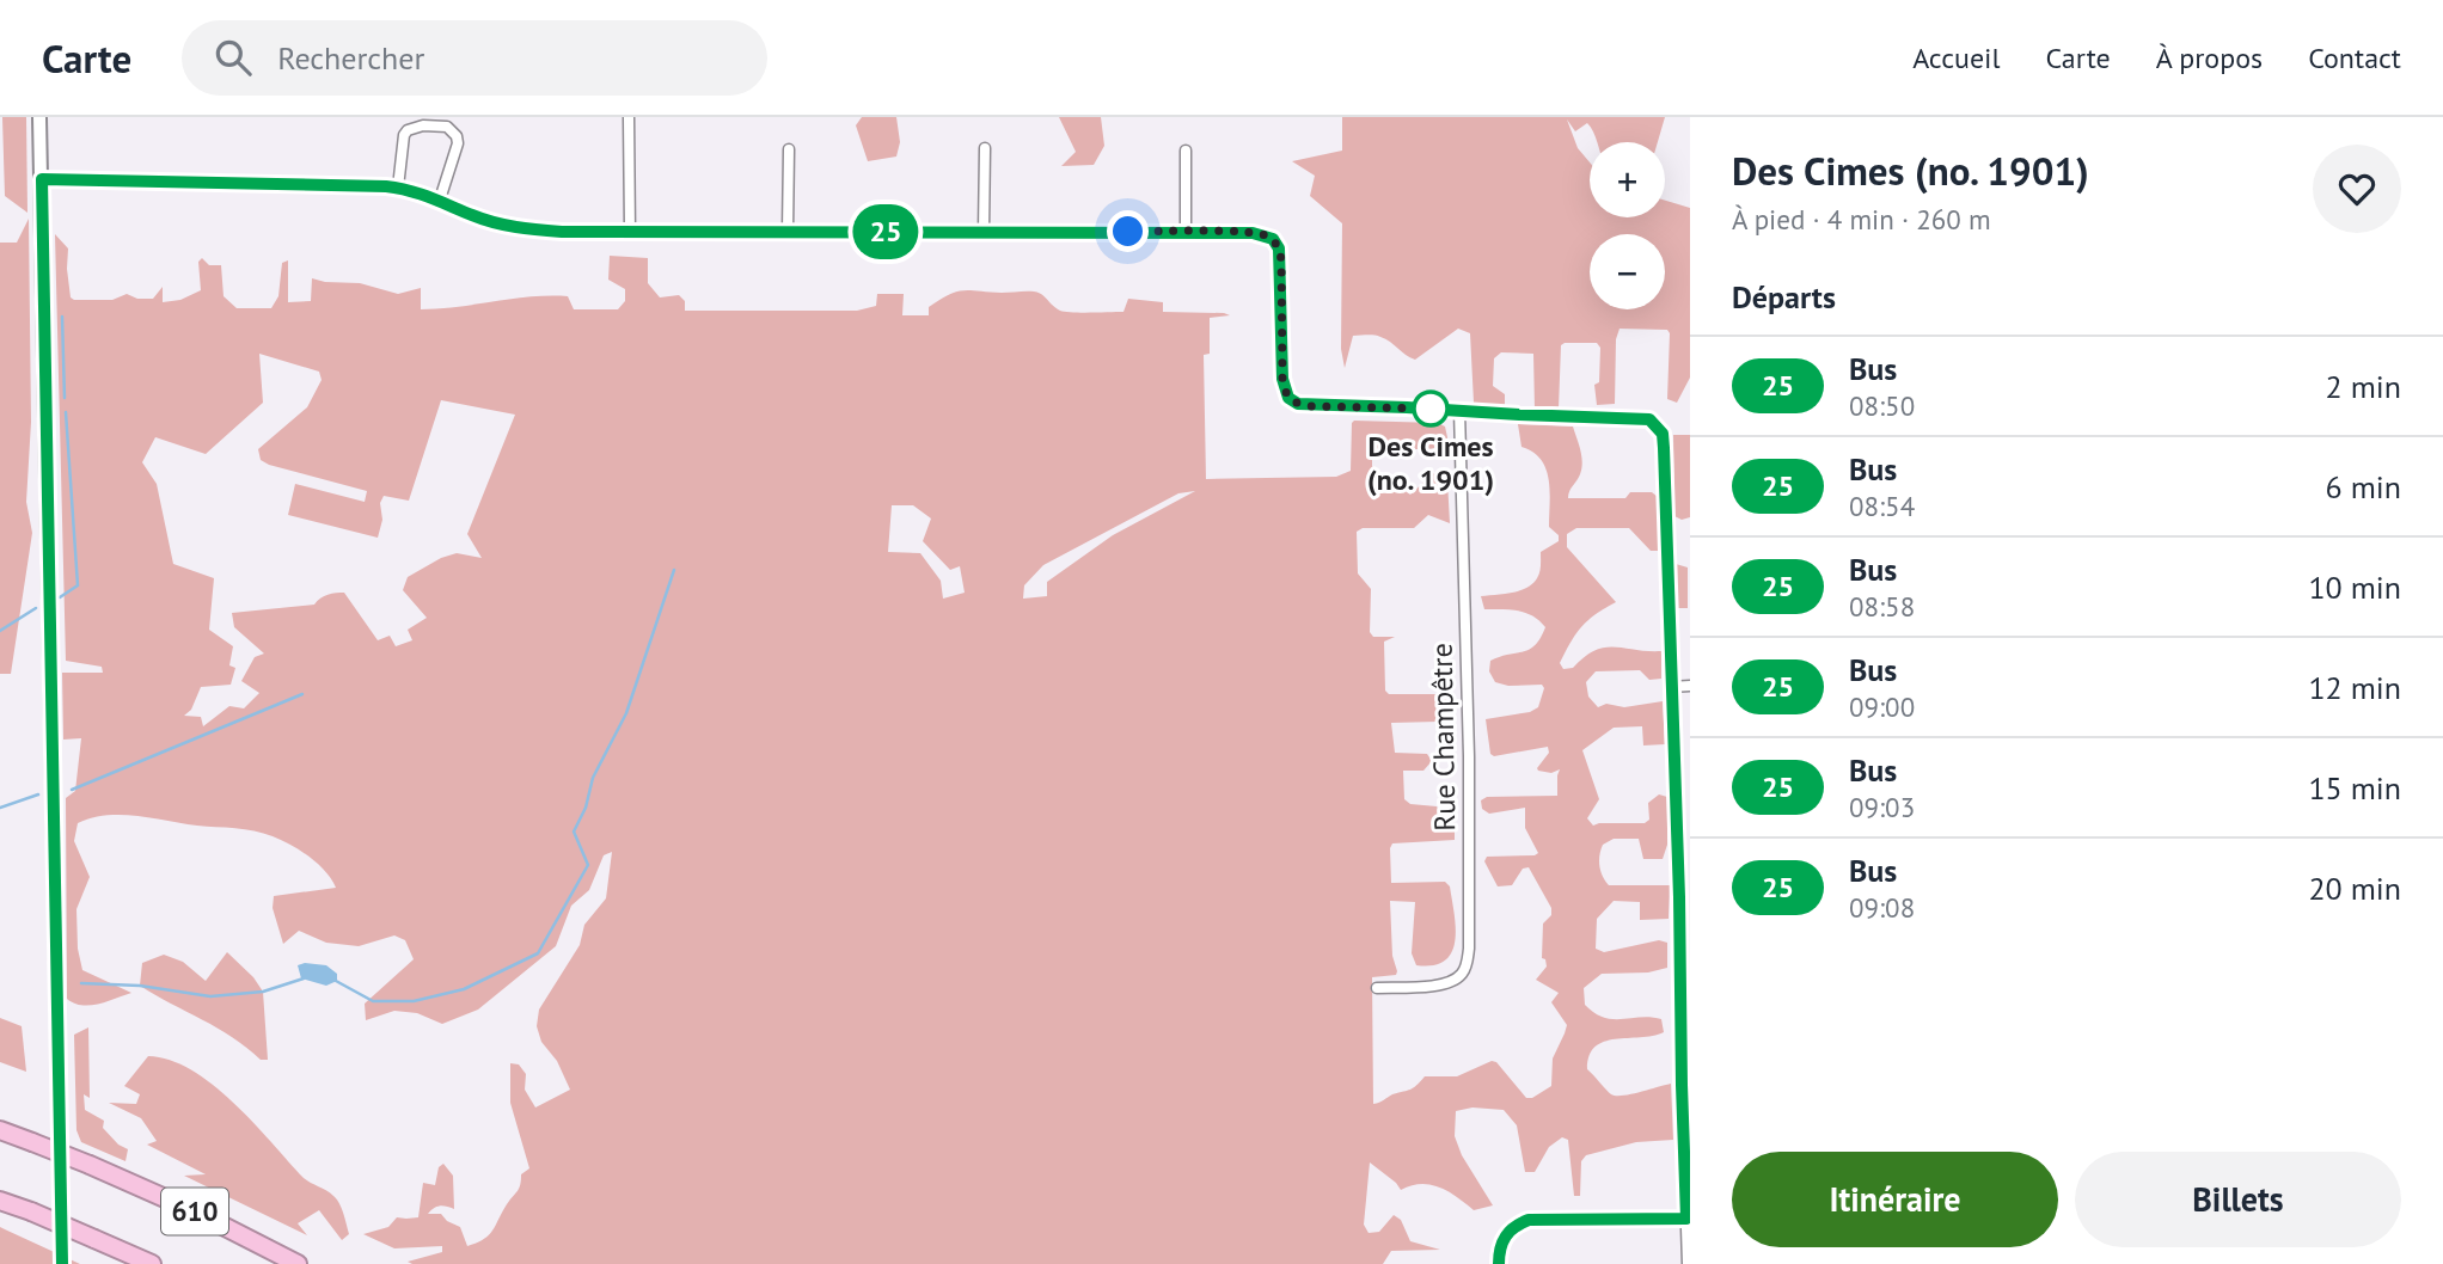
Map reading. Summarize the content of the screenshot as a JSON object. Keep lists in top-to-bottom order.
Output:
{
  "streets": {
    "highway": ["610"],
    "street": ["Rue Champêtre"]
  },
  "places": ["Des Cimes (no. 1901)"],
  "lines": ["bus line 25"],
  "page": {
    "header": "Carte",
    "search": "Rechercher",
    "nav": [
      "Accueil",
      "Carte",
      "À propos",
      "Contact"
    ],
    "on_map": "25",
    "heading": [
      ["Des Cimes (no. 1901)", "À pied · 4 min · 260 m"],
      "Départs"
    ],
    "map_buttons": ["+", "−"],
    "list": [
      {
        "mark": "25",
        "name": "Bus",
        "note": "08:50",
        "value": "2 min"
      },
      {
        "mark": "25",
        "name": "Bus",
        "note": "08:54",
        "value": "6 min"
      },
      {
        "mark": "25",
        "name": "Bus",
        "note": "08:58",
        "value": "10 min"
      },
      {
        "mark": "25",
        "name": "Bus",
        "note": "09:00",
        "value": "12 min"
      },
      {
        "mark": "25",
        "name": "Bus",
        "note": "09:03",
        "value": "15 min"
      },
      {
        "mark": "25",
        "name": "Bus",
        "note": "09:08",
        "value": "20 min"
      }
    ],
    "buttons": ["Itinéraire", "Billets"]
  }
}
